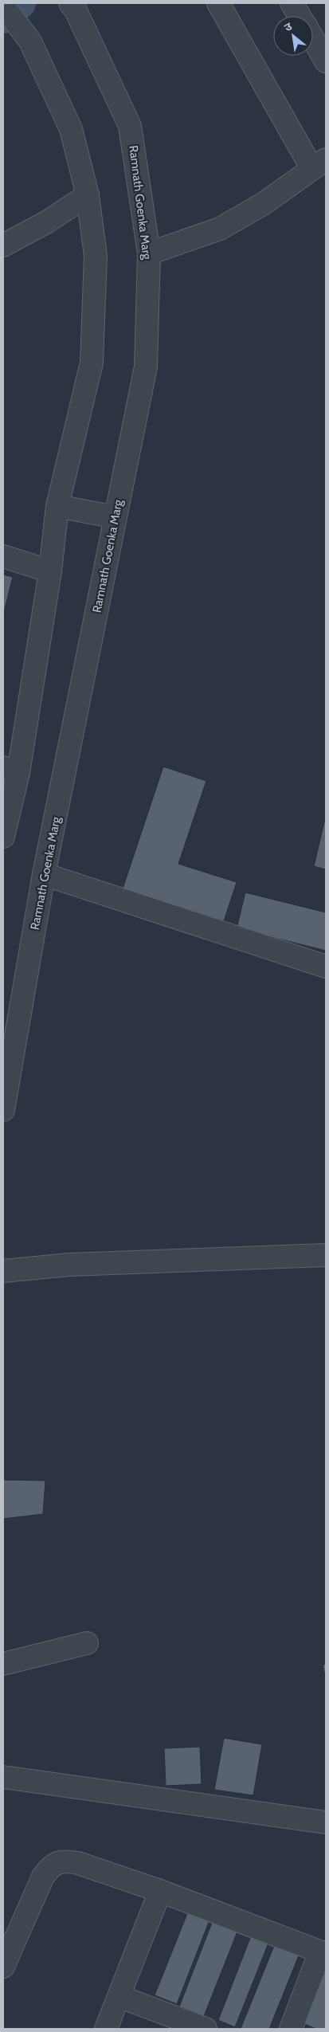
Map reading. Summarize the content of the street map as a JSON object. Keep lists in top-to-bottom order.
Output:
{
  "streets": {
    "street": ["Ramnath Goenka Marg"]
  },
  "north": "top left"
}
